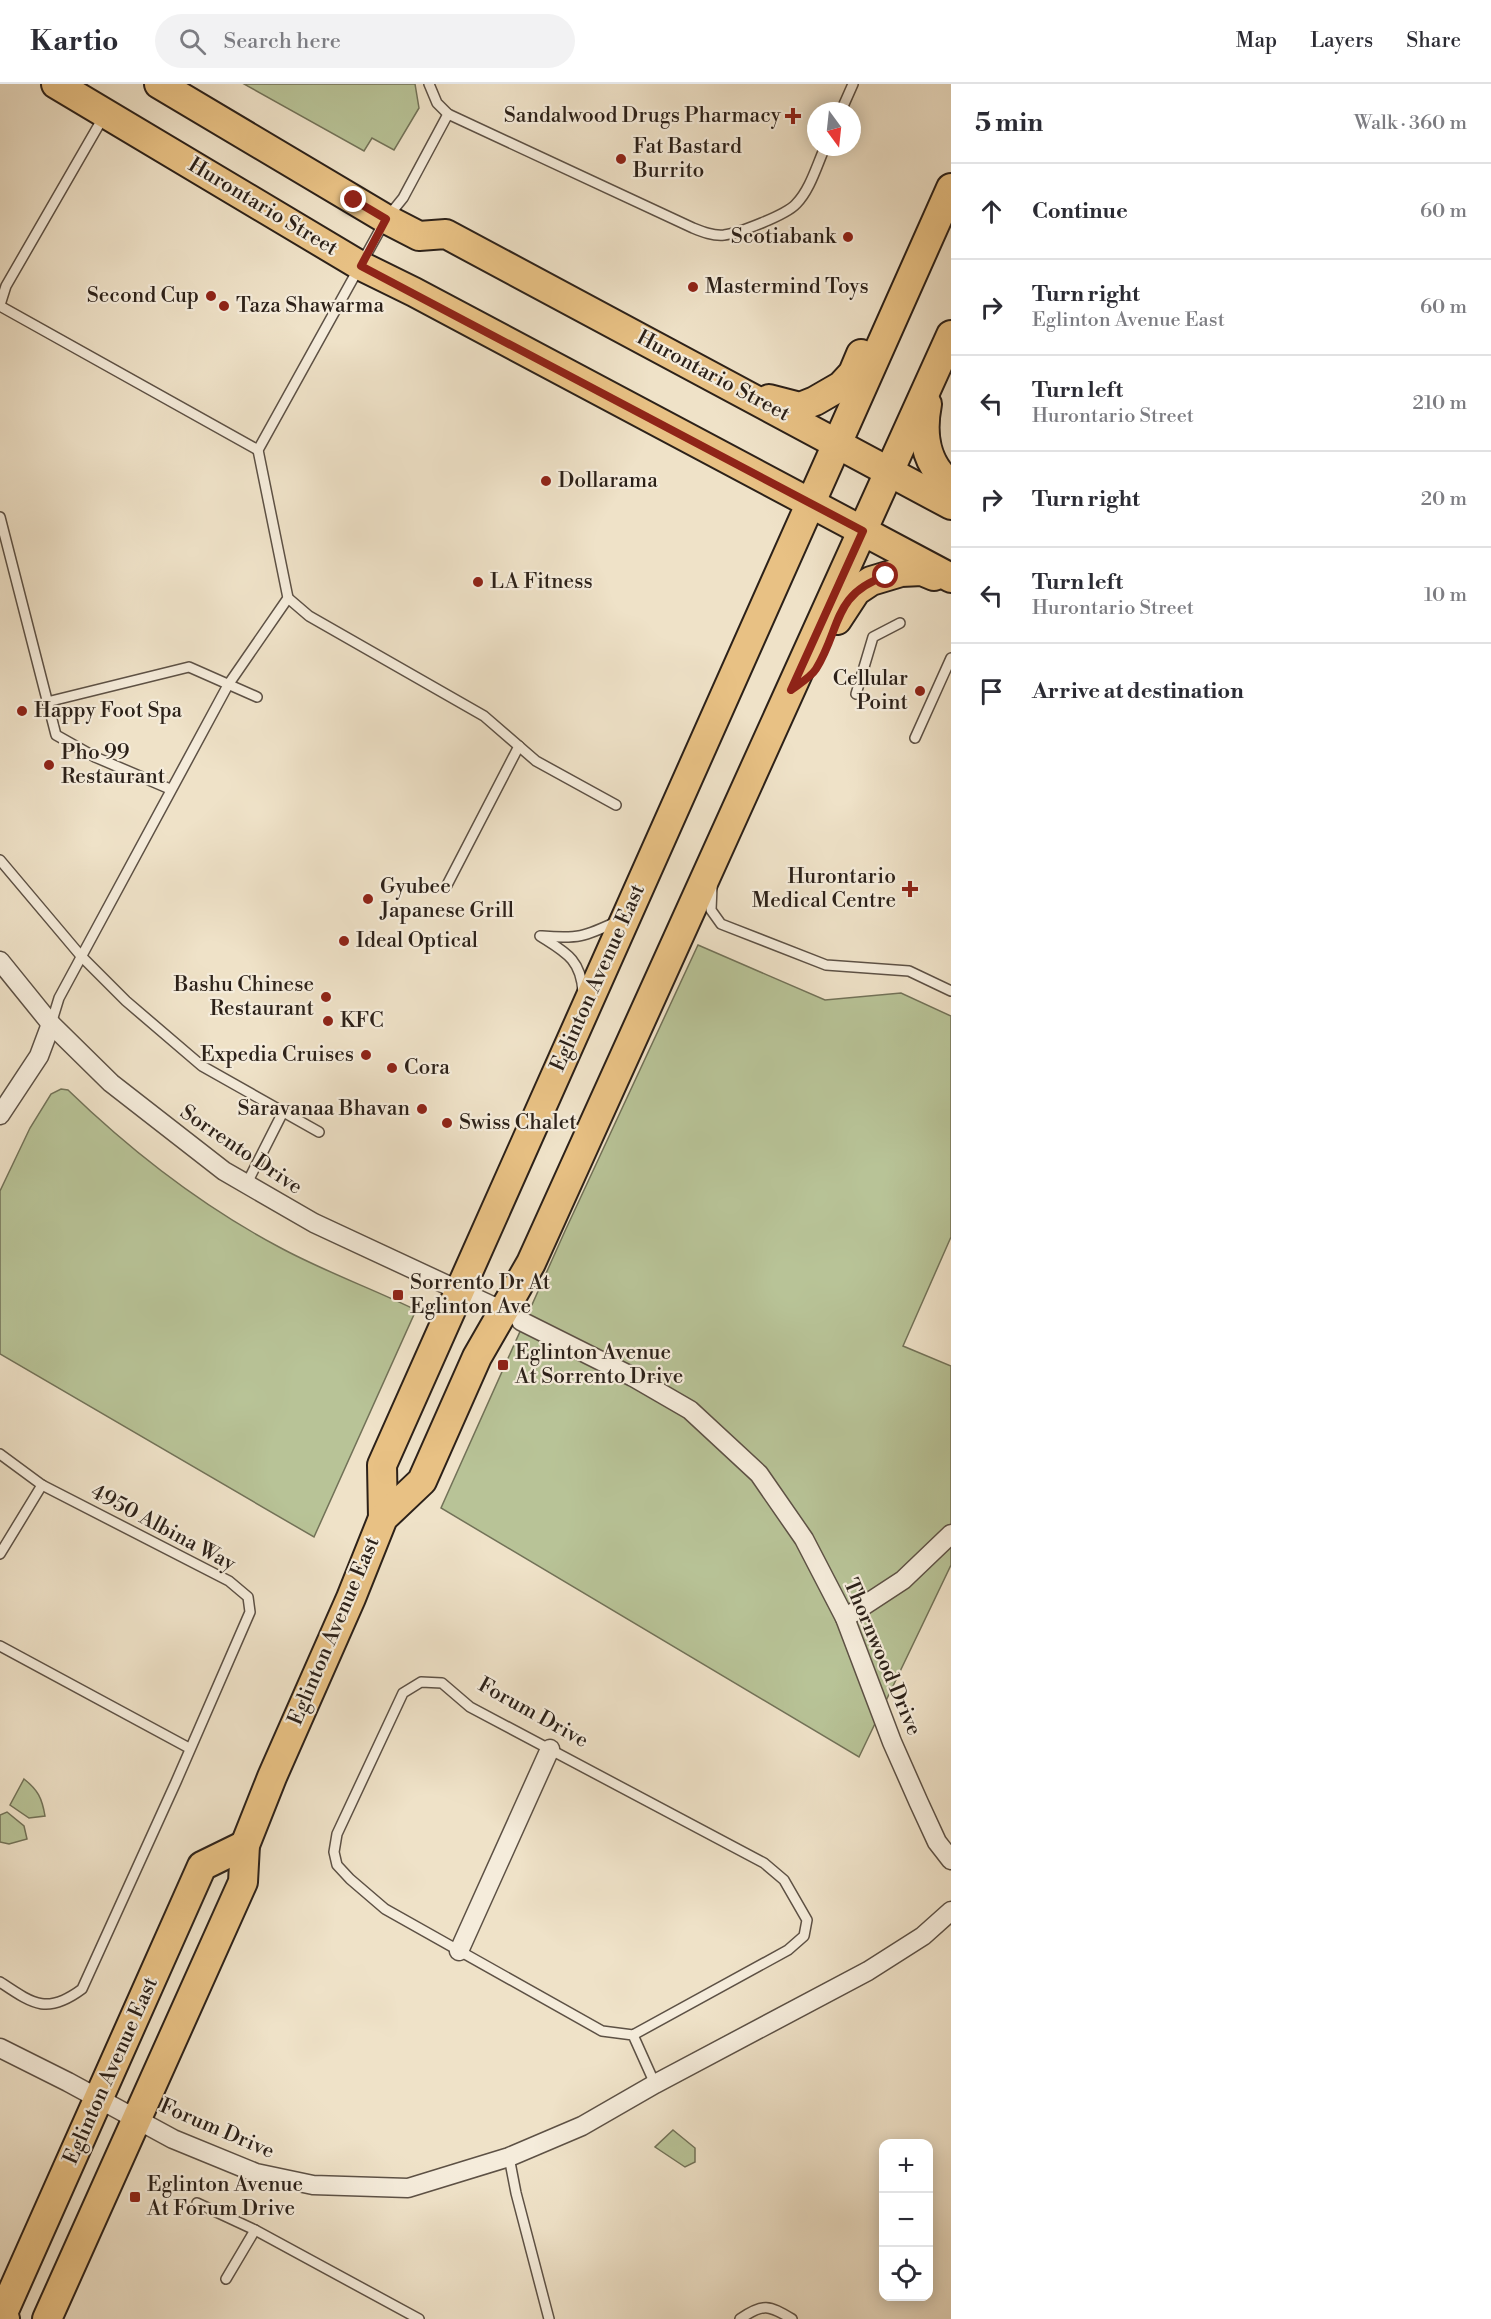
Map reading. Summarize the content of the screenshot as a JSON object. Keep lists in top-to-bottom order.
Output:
{
  "streets": {
    "main road": ["Hurontario Street", "Eglinton Avenue East"],
    "street": ["Sorrento Drive", "Thornwood Drive", "Forum Drive"],
    "lane": ["4950 Albina Way"]
  },
  "crossings": [
    ["Hurontario Street", "Eglinton Avenue East"],
    ["Eglinton Avenue East", "Sorrento Drive"],
    ["Eglinton Avenue East", "Thornwood Drive"],
    ["Eglinton Avenue East", "Forum Drive"],
    ["Sorrento Drive", "Thornwood Drive"]
  ],
  "places": {
    "health": ["Sandalwood Drugs Pharmacy", "Hurontario Medical Centre"],
    "other": [
      "Fat Bastard Burrito",
      "Scotiabank",
      "Mastermind Toys",
      "Second Cup",
      "Taza Shawarma",
      "Dollarama",
      "LA Fitness",
      "Cellular Point",
      "Happy Foot Spa",
      "Pho 99 Restaurant",
      "Gyubee Japanese Grill",
      "Ideal Optical",
      "Bashu Chinese Restaurant",
      "KFC",
      "Expedia Cruises",
      "Cora",
      "Saravanaa Bhavan",
      "Swiss Chalet"
    ],
    "transit": ["Sorrento Dr At Eglinton Ave", "Eglinton Avenue At Sorrento Drive", "Eglinton Avenue At Forum Drive"]
  },
  "north": "bottom",
  "page": {
    "header": "Kartio",
    "search": "Search here",
    "nav": ["Map", "Layers", "Share"],
    "heading": ["5 min", "Walk · 360 m"],
    "list": [
      ["Continue", "60 m"],
      ["Turn right", "Eglinton Avenue East", "60 m"],
      ["Turn left", "Hurontario Street", "210 m"],
      ["Turn right", "20 m"],
      ["Turn left", "Hurontario Street", "10 m"],
      "Arrive at destination"
    ],
    "map_buttons": ["+", "−"]
  }
}
